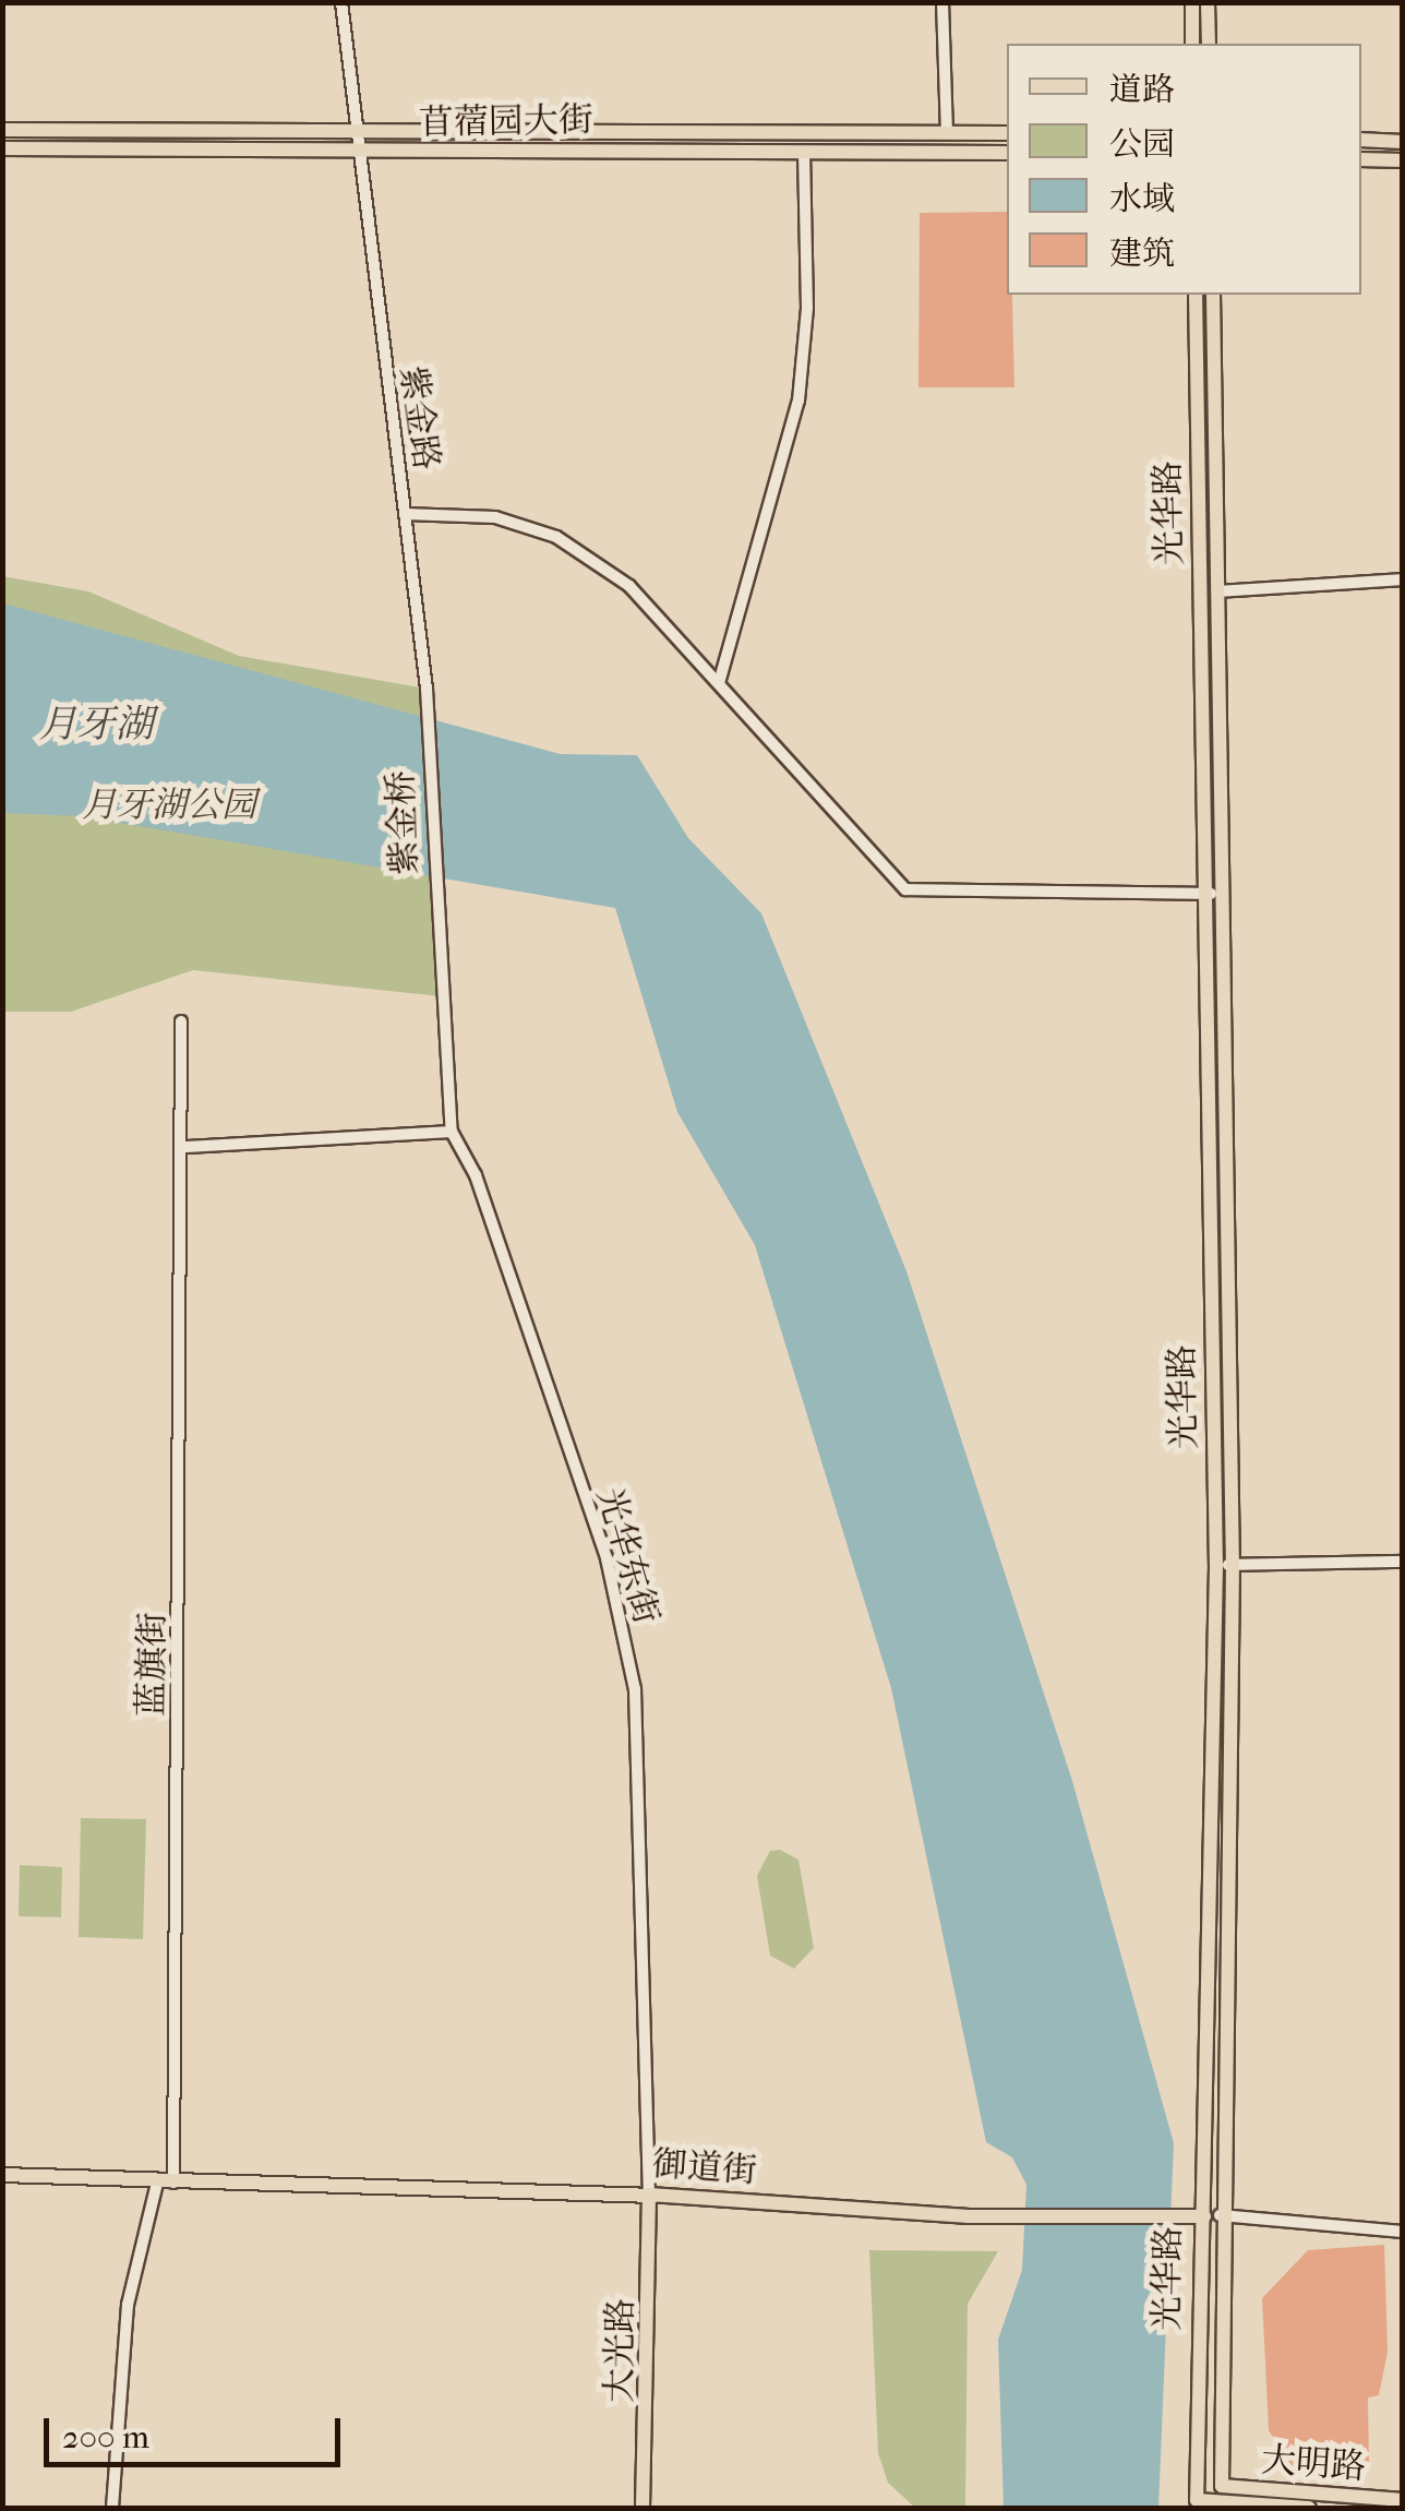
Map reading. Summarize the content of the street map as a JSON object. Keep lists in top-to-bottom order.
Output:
{
  "streets": {
    "main road": [
      "苜蓿园大街",
      "光华路",
      "御道街",
      "大明路"
    ],
    "street": [
      "紫金路",
      "紫金桥",
      "光华东街",
      "蓝旗街",
      "大光路"
    ]
  },
  "crossings": [
    ["苜蓿园大街", "紫金路"],
    ["紫金路", "紫金桥"],
    ["光华路", "御道街"],
    ["光华路", "大明路"],
    ["紫金桥", "光华东街"],
    ["光华东街", "御道街"],
    ["蓝旗街", "御道街"]
  ],
  "water": ["月牙湖"],
  "parks": ["月牙湖公园"],
  "legend": [
    "道路",
    "公园",
    "水域",
    "建筑"
  ],
  "scale_bar": "200 m"
}
